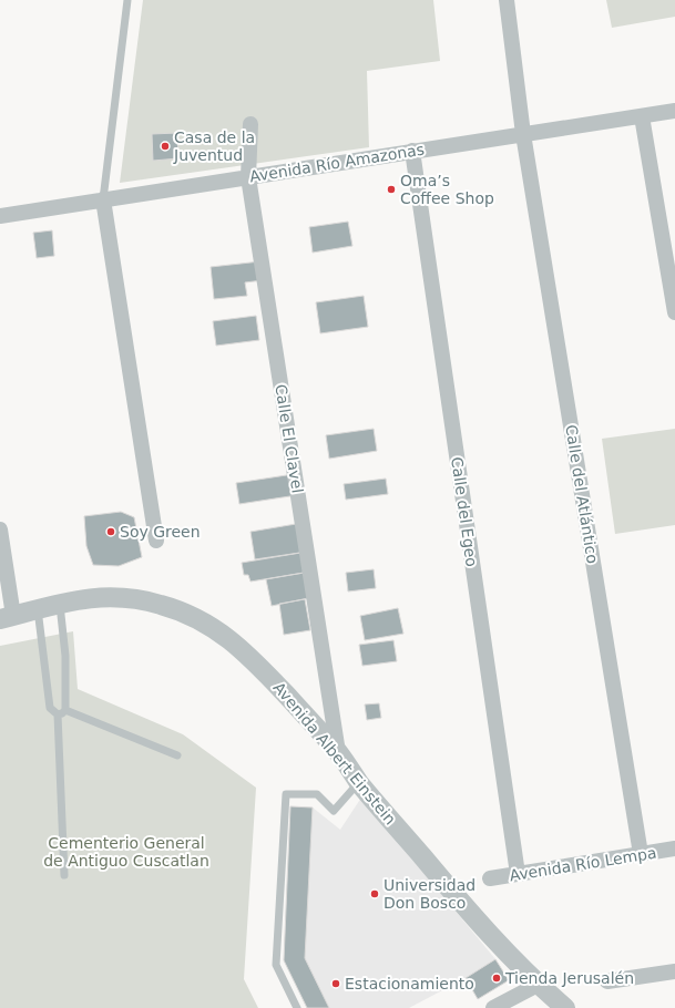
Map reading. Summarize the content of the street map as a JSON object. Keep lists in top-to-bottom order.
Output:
{
  "streets": {
    "street": [
      "Avenida Río Amazonas",
      "Calle El Clavel",
      "Calle del Atlántico",
      "Calle del Egeo",
      "Avenida Albert Einstein",
      "Avenida Río Lempa"
    ]
  },
  "crossings": [
    ["Avenida Río Amazonas", "Calle El Clavel"],
    ["Avenida Río Amazonas", "Calle del Atlántico"],
    ["Avenida Río Amazonas", "Calle del Egeo"],
    ["Calle El Clavel", "Avenida Albert Einstein"],
    ["Calle del Atlántico", "Avenida Río Lempa"],
    ["Calle del Egeo", "Avenida Río Lempa"]
  ],
  "parks": ["Cementerio General de Antiguo Cuscatlan"],
  "places": [
    "Casa de la Juventud",
    "Oma’s Coffee Shop",
    "Soy Green",
    "Universidad Don Bosco",
    "Tienda Jerusalén",
    "Estacionamiento"
  ]
}
